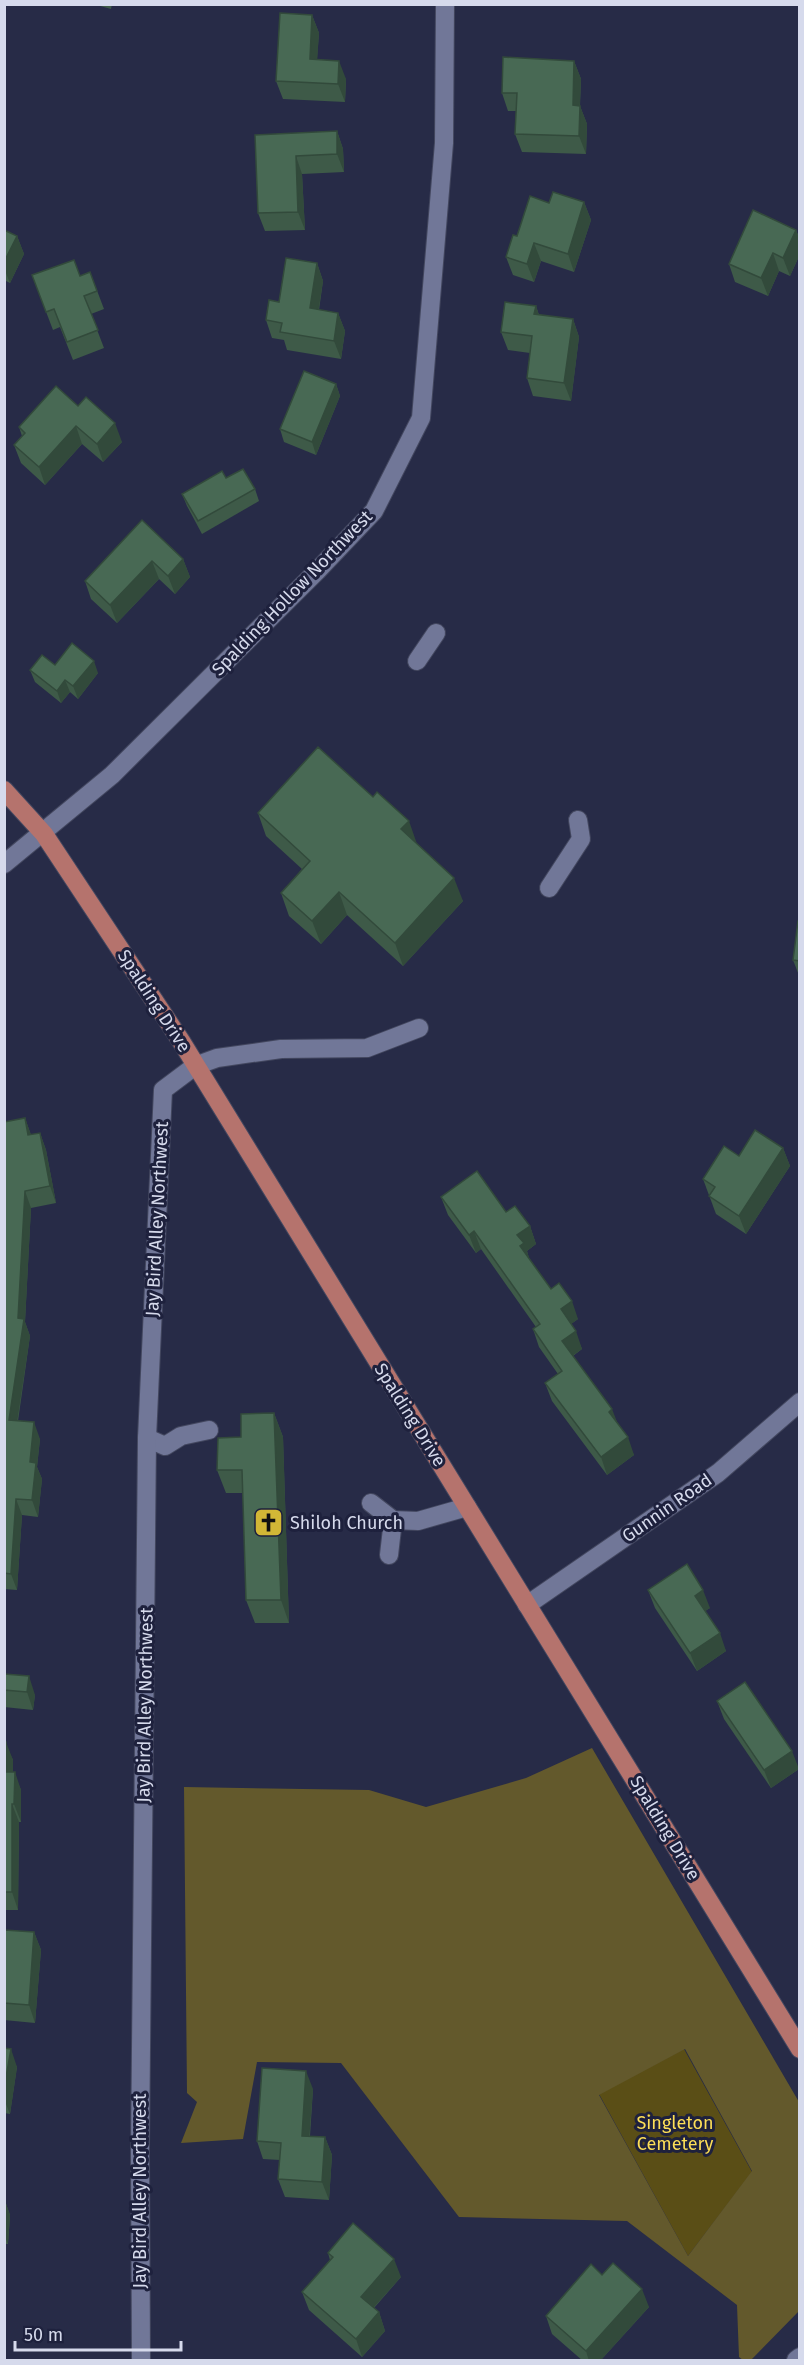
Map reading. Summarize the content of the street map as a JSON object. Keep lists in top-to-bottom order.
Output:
{
  "streets": {
    "main road": ["Spalding Drive"],
    "street": ["Spalding Hollow Northwest", "Jay Bird Alley Northwest", "Gunnin Road"]
  },
  "crossings": [
    ["Spalding Hollow Northwest", "Spalding Drive"],
    ["Spalding Drive", "Jay Bird Alley Northwest"],
    ["Spalding Drive", "Gunnin Road"]
  ],
  "parks": ["Singleton Cemetery"],
  "places": {
    "church": ["Shiloh Church"]
  },
  "scale_bar": "50 m"
}
